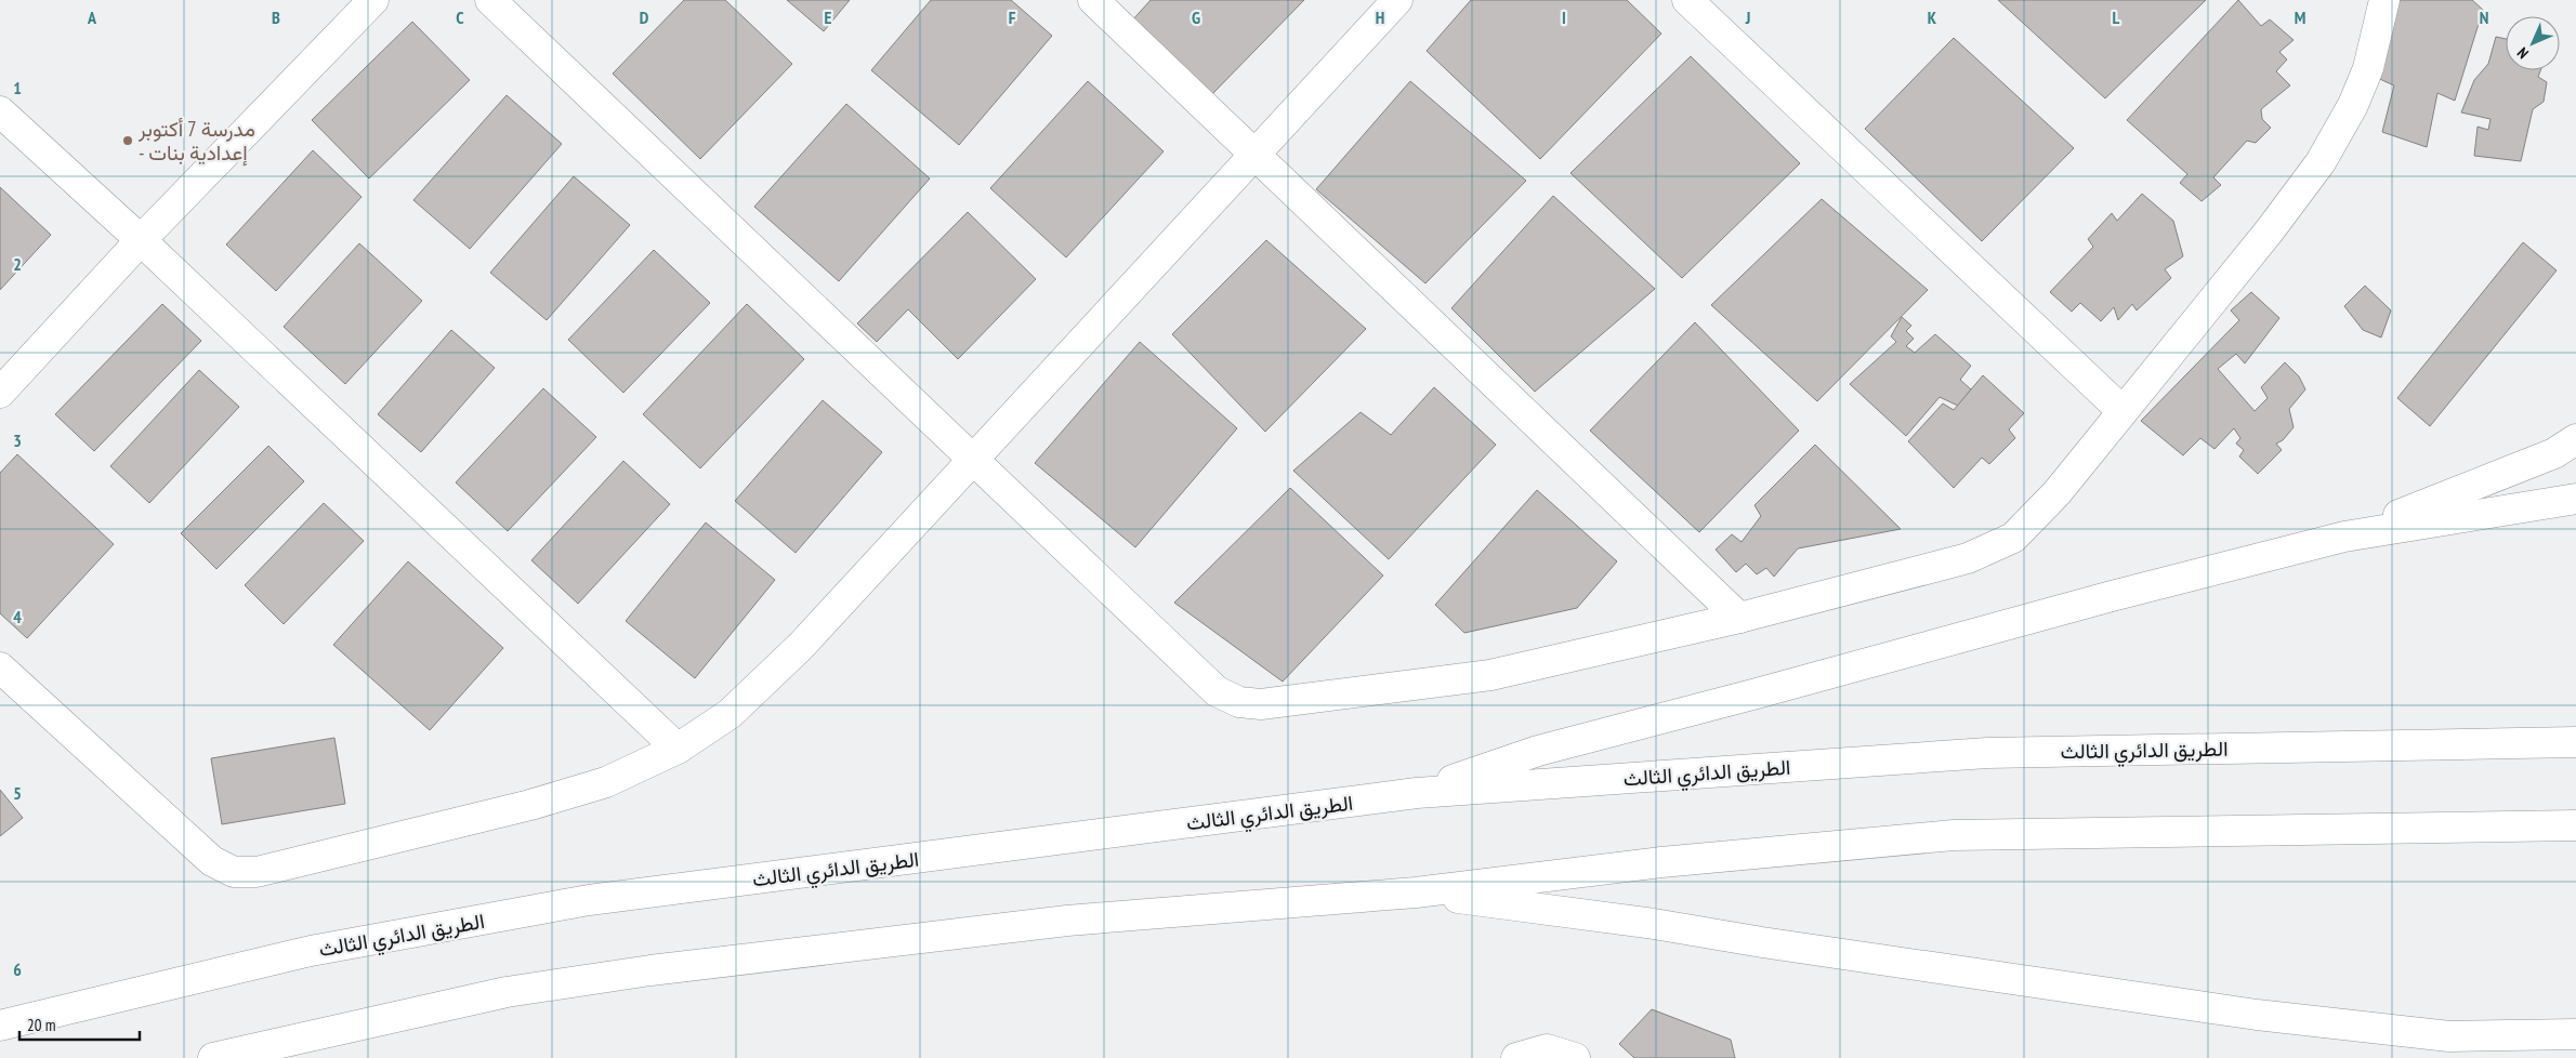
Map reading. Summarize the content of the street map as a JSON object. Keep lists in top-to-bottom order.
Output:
{
  "streets": {
    "main road": ["الطريق الدائري الثالث"]
  },
  "places": ["مدرسة 7 أكتوبر - إعدادية بنات"],
  "scale_bar": "20 m",
  "north": "bottom left",
  "grid": {
    "columns": [
      "A",
      "B",
      "C",
      "D",
      "E",
      "F",
      "G",
      "H",
      "I",
      "J",
      "K",
      "L",
      "M",
      "N"
    ],
    "rows": [
      "1",
      "2",
      "3",
      "4",
      "5",
      "6"
    ]
  }
}
